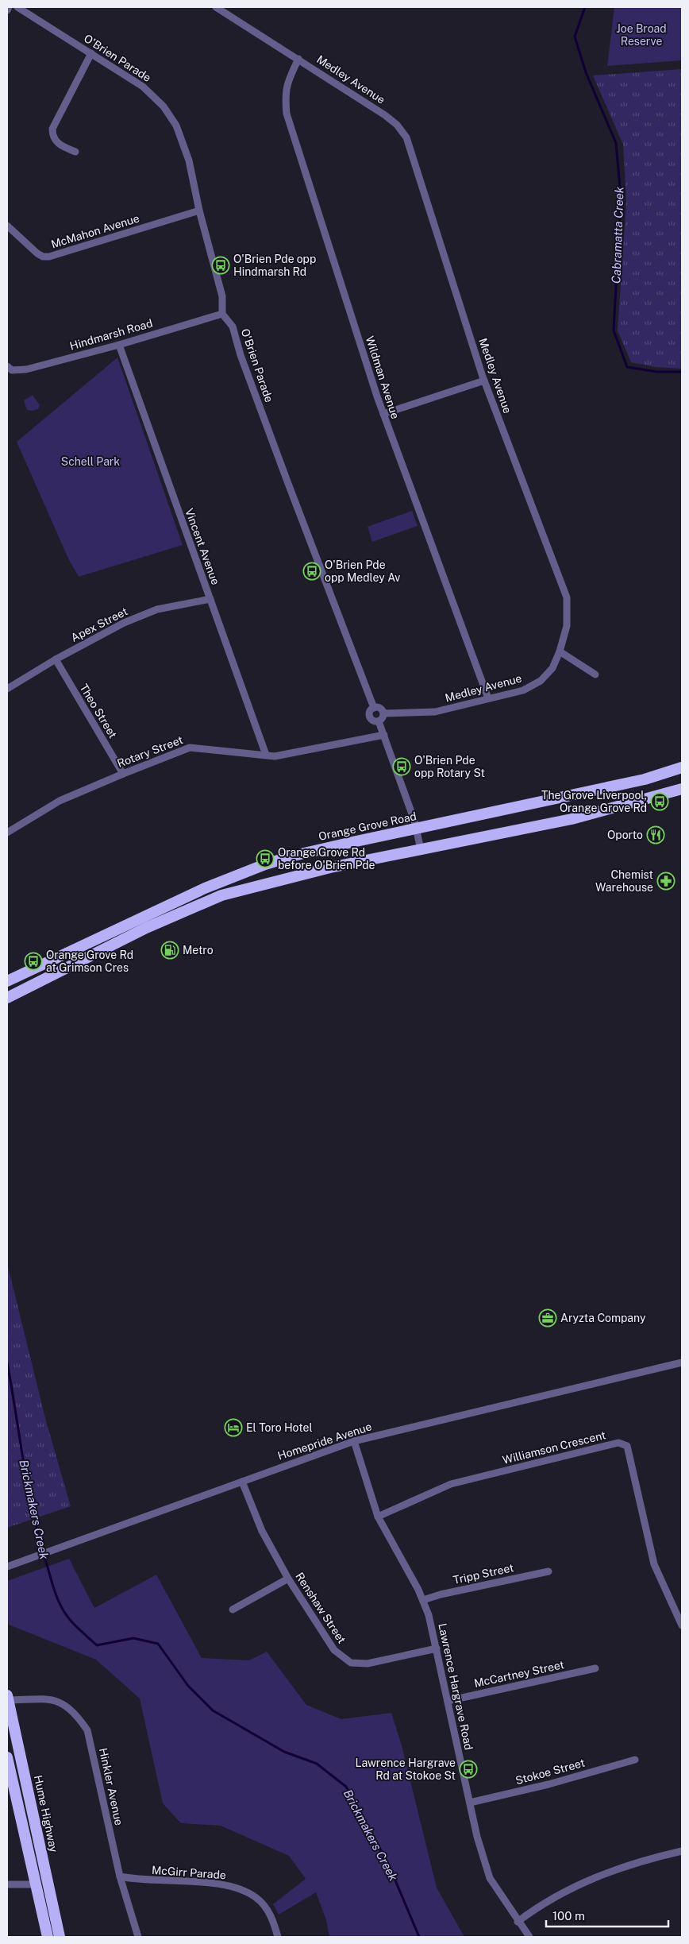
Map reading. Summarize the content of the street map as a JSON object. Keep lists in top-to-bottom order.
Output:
{
  "streets": {
    "highway": ["Orange Grove Road", "Hume Highway"],
    "street": [
      "O'Brien Parade",
      "Medley Avenue",
      "McMahon Avenue",
      "Hindmarsh Road",
      "Wildman Avenue",
      "Vincent Avenue",
      "Apex Street",
      "Theo Street",
      "Rotary Street",
      "Homepride Avenue",
      "Williamson Crescent",
      "Tripp Street",
      "Renshaw Street",
      "McCartney Street",
      "Lawrence Hargrave Road",
      "Stokoe Street",
      "Hinkler Avenue",
      "McGirr Parade"
    ]
  },
  "crossings": [
    ["O'Brien Parade", "Medley Avenue"],
    ["O'Brien Parade", "McMahon Avenue"],
    ["O'Brien Parade", "Hindmarsh Road"],
    ["Medley Avenue", "Wildman Avenue"],
    ["Hindmarsh Road", "Vincent Avenue"],
    ["Vincent Avenue", "Apex Street"],
    ["Vincent Avenue", "Rotary Street"],
    ["Apex Street", "Theo Street"],
    ["Theo Street", "Rotary Street"],
    ["Homepride Avenue", "Renshaw Street"],
    ["Homepride Avenue", "Lawrence Hargrave Road"],
    ["Williamson Crescent", "Lawrence Hargrave Road"],
    ["Tripp Street", "Lawrence Hargrave Road"],
    ["Renshaw Street", "Lawrence Hargrave Road"],
    ["McCartney Street", "Lawrence Hargrave Road"],
    ["Lawrence Hargrave Road", "Stokoe Street"],
    ["Hinkler Avenue", "Hume Highway"],
    ["Hinkler Avenue", "McGirr Parade"]
  ],
  "water": ["Cabramatta Creek", "Brickmakers Creek"],
  "parks": ["Joe Broad Reserve", "Schell Park"],
  "places": {
    "bus stop": [
      "O'Brien Pde opp Hindmarsh Rd",
      "O'Brien Pde opp Medley Av",
      "O'Brien Pde opp Rotary St",
      "The Grove Liverpool, Orange Grove Rd",
      "Orange Grove Rd before O'Brien Pde",
      "Orange Grove Rd at Grimson Cres",
      "Lawrence Hargrave Rd at Stokoe St"
    ],
    "restaurant": ["Oporto"],
    "pharmacy": ["Chemist Warehouse"],
    "fuel station": ["Metro"],
    "office": ["Aryzta Company"],
    "hotel": ["El Toro Hotel"]
  },
  "scale_bar": "100 m"
}
